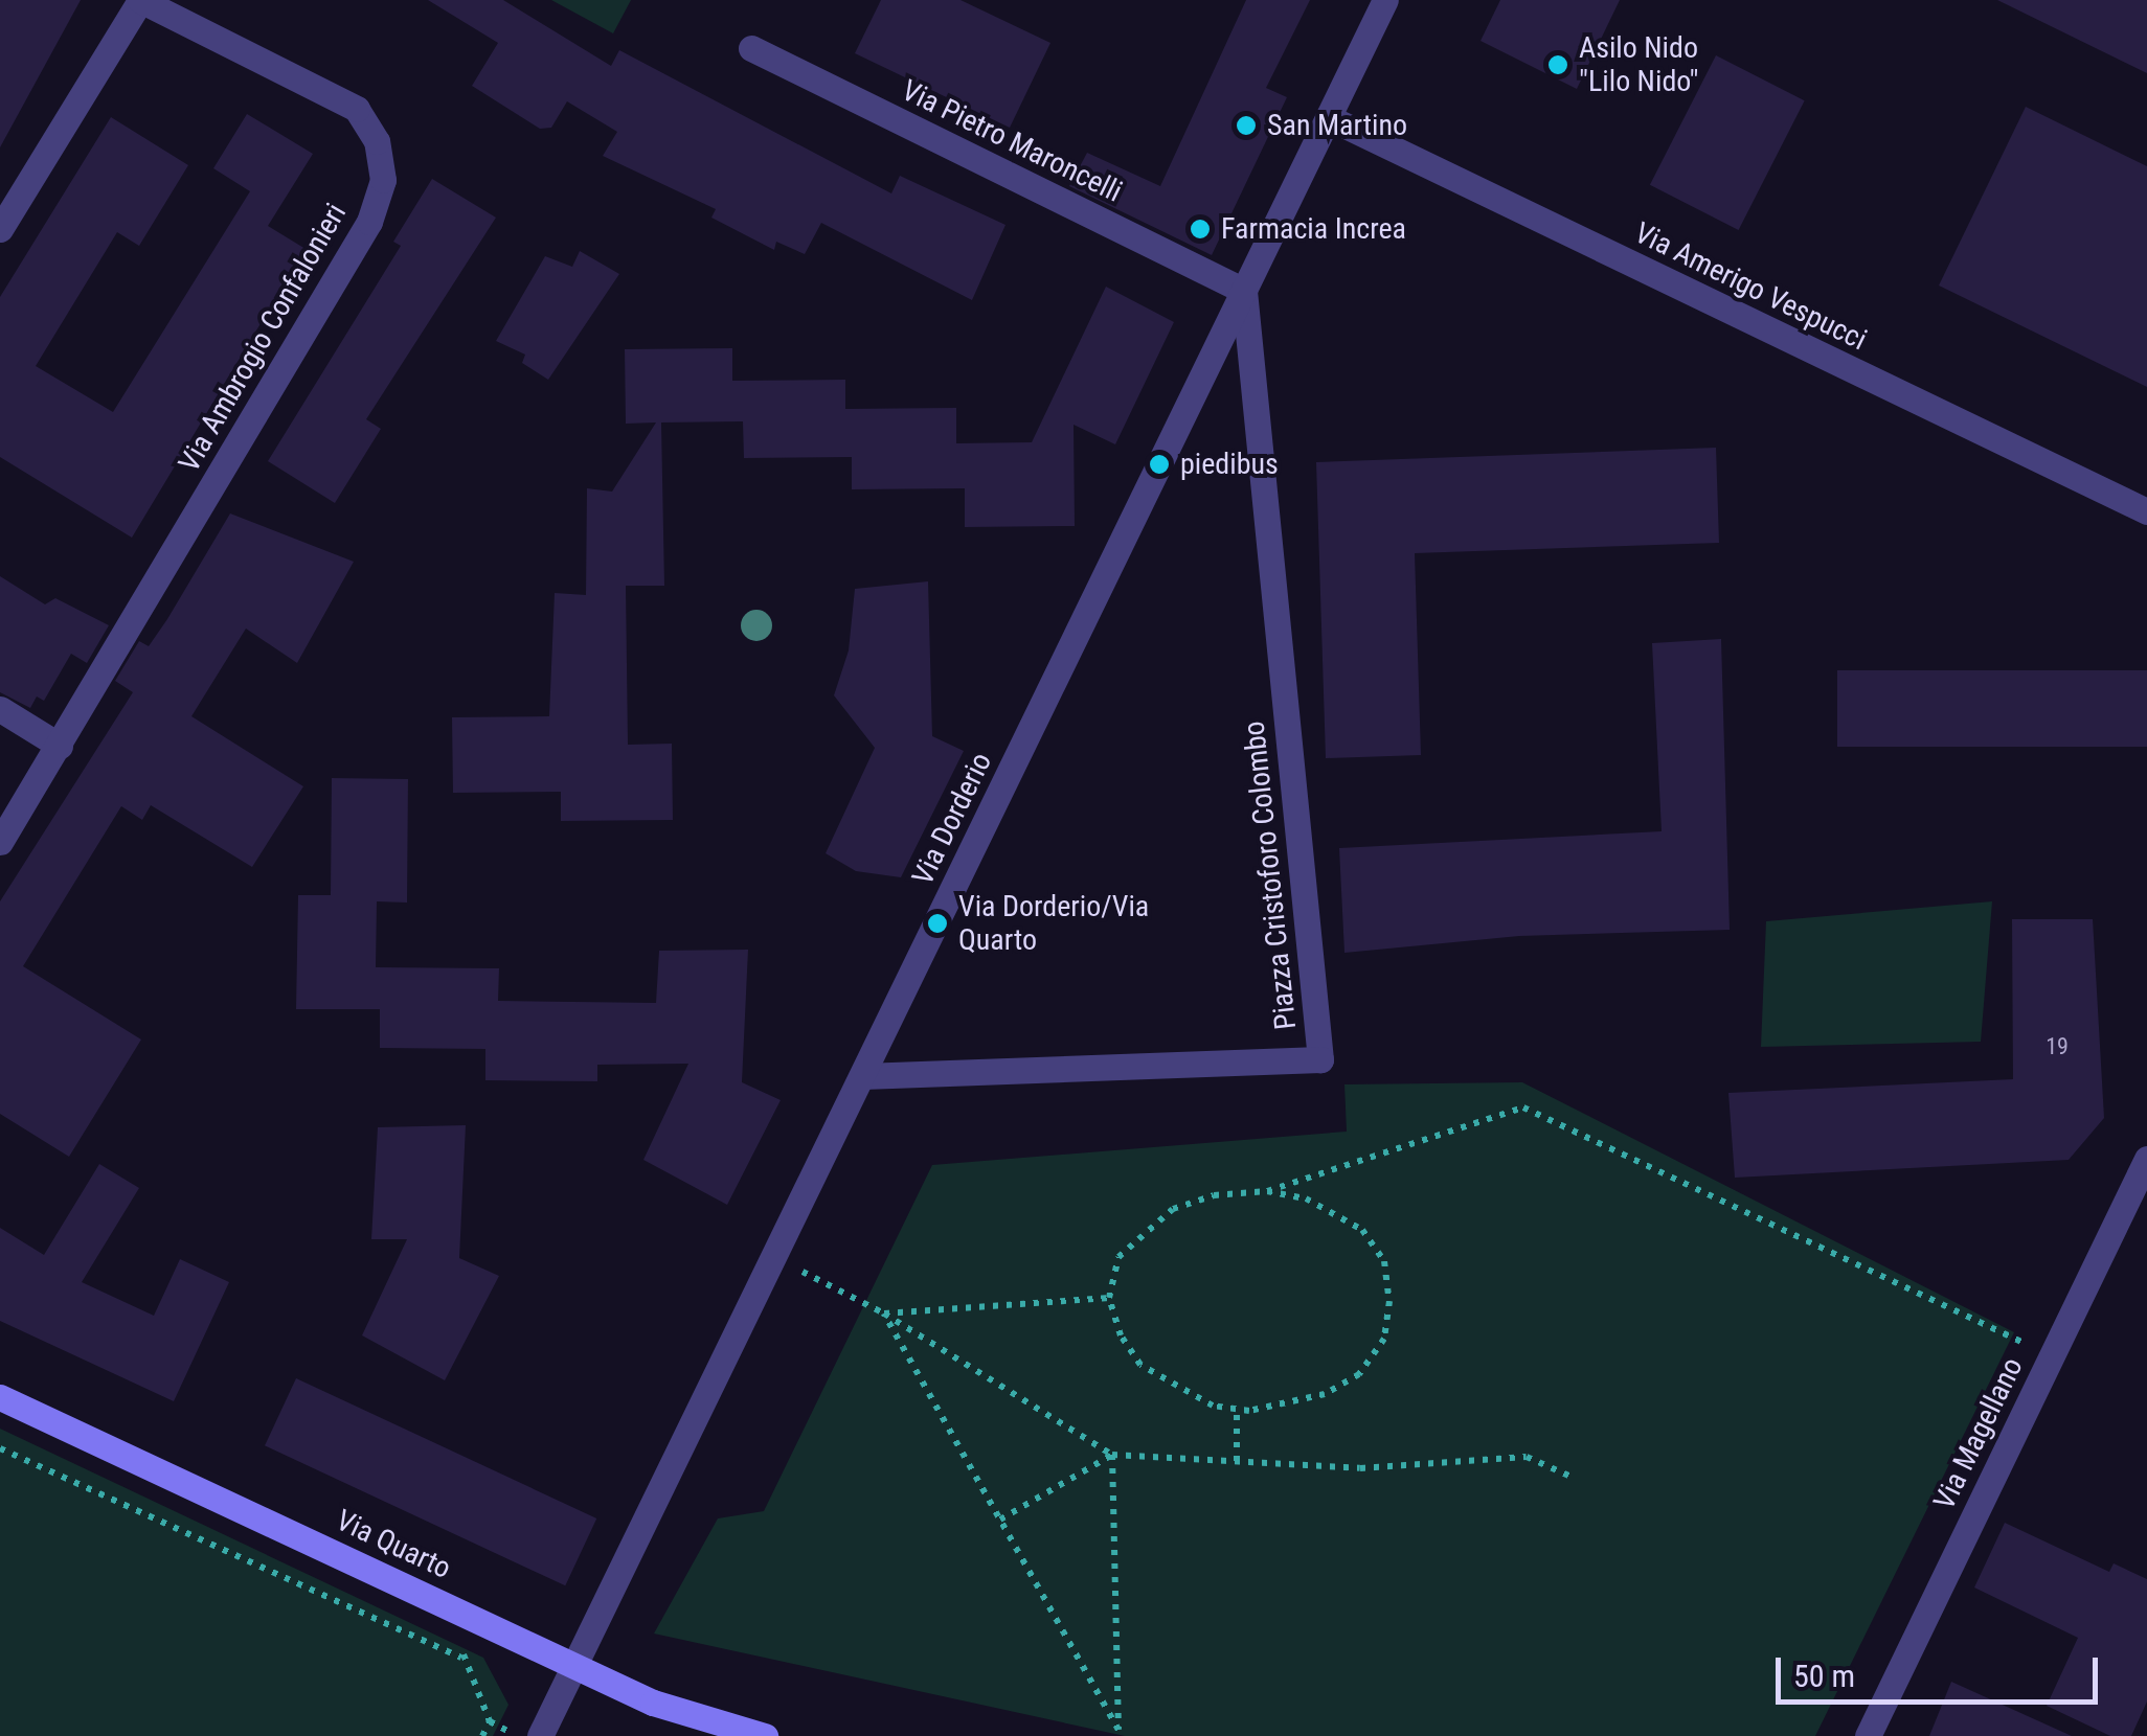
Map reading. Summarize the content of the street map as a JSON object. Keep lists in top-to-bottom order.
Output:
{
  "streets": {
    "street": [
      "Via Pietro Maroncelli",
      "Via Amerigo Vespucci",
      "Via Ambrogio Confalonieri",
      "Via Dorderio",
      "Piazza Cristoforo Colombo",
      "Via Magellano",
      "Via Quarto"
    ]
  },
  "crossings": [
    ["Via Pietro Maroncelli", "Via Dorderio"],
    ["Via Pietro Maroncelli", "Piazza Cristoforo Colombo"],
    ["Via Amerigo Vespucci", "Via Dorderio"],
    ["Via Dorderio", "Piazza Cristoforo Colombo"],
    ["Via Dorderio", "Via Quarto"]
  ],
  "places": [
    "Asilo Nido \"Lilo Nido\"",
    "San Martino",
    "Farmacia Increa",
    "piedibus",
    "Via Dorderio/Via Quarto"
  ],
  "house_numbers": ["19"],
  "scale_bar": "50 m"
}
